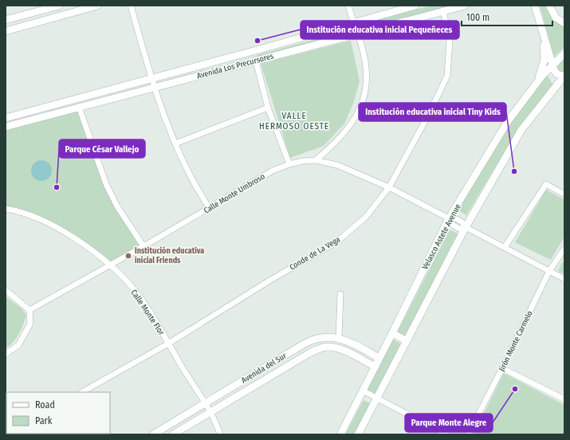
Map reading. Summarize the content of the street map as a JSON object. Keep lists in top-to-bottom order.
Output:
{
  "streets": {
    "street": [
      "Avenida Los Precursores",
      "Calle Monte Umbroso",
      "Velasco Astete Avenue",
      "Conde de La Vega",
      "Calle Monte Flor",
      "Jirón Monte Carmelo",
      "Avenida del Sur"
    ]
  },
  "crossings": [
    ["Avenida Los Precursores", "Conde de La Vega"],
    ["Calle Monte Umbroso", "Velasco Astete Avenue"],
    ["Calle Monte Umbroso", "Conde de La Vega"],
    ["Calle Monte Umbroso", "Calle Monte Flor"],
    ["Calle Monte Umbroso", "Jirón Monte Carmelo"],
    ["Velasco Astete Avenue", "Avenida del Sur"],
    ["Conde de La Vega", "Calle Monte Flor"],
    ["Calle Monte Flor", "Avenida del Sur"]
  ],
  "districts": ["VALLE HERMOSO OESTE"],
  "places": [
    "Institución educativa inicial Pequeñeces",
    "Institución educativa inicial Tiny Kids",
    "Parque César Vallejo",
    "Institución educativa inicial Friends",
    "Parque Monte Alegre"
  ],
  "legend": ["Road", "Park"],
  "scale_bar": "100 m"
}
